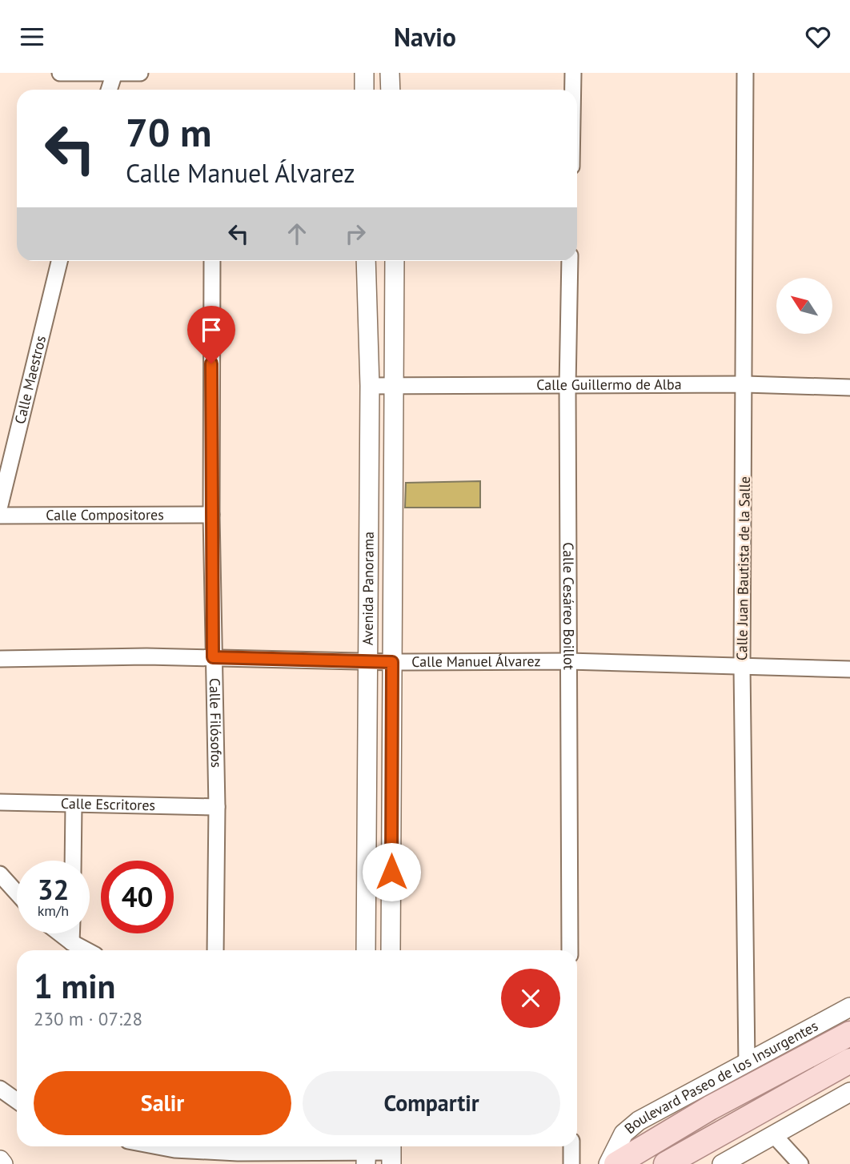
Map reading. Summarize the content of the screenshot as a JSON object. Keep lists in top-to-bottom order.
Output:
{
  "streets": {
    "main road": ["Boulevard Paseo de los Insurgentes"],
    "street": [
      "Calle Maestros",
      "Calle Guillermo de Alba",
      "Calle Compositores",
      "Calle Juan Bautista de la Salle",
      "Avenida Panorama",
      "Calle Cesáreo Boillot",
      "Calle Manuel Álvarez",
      "Calle Filósofos",
      "Calle Escritores"
    ]
  },
  "crossings": [
    ["Calle Guillermo de Alba", "Calle Juan Bautista de la Salle"],
    ["Calle Guillermo de Alba", "Avenida Panorama"],
    ["Calle Guillermo de Alba", "Calle Cesáreo Boillot"],
    ["Calle Compositores", "Calle Filósofos"],
    ["Calle Juan Bautista de la Salle", "Calle Manuel Álvarez"],
    ["Calle Juan Bautista de la Salle", "Boulevard Paseo de los Insurgentes"],
    ["Avenida Panorama", "Calle Manuel Álvarez"],
    ["Calle Cesáreo Boillot", "Calle Manuel Álvarez"],
    ["Calle Manuel Álvarez", "Calle Filósofos"],
    ["Calle Filósofos", "Calle Escritores"]
  ],
  "north": "top left",
  "page": {
    "header": "Navio",
    "turn": ["70 m", "Calle Manuel Álvarez"],
    "speed": "32 km/h",
    "limit": "40",
    "heading": ["1 min", "230 m · 07:28"],
    "buttons": ["Salir", "Compartir"]
  }
}
